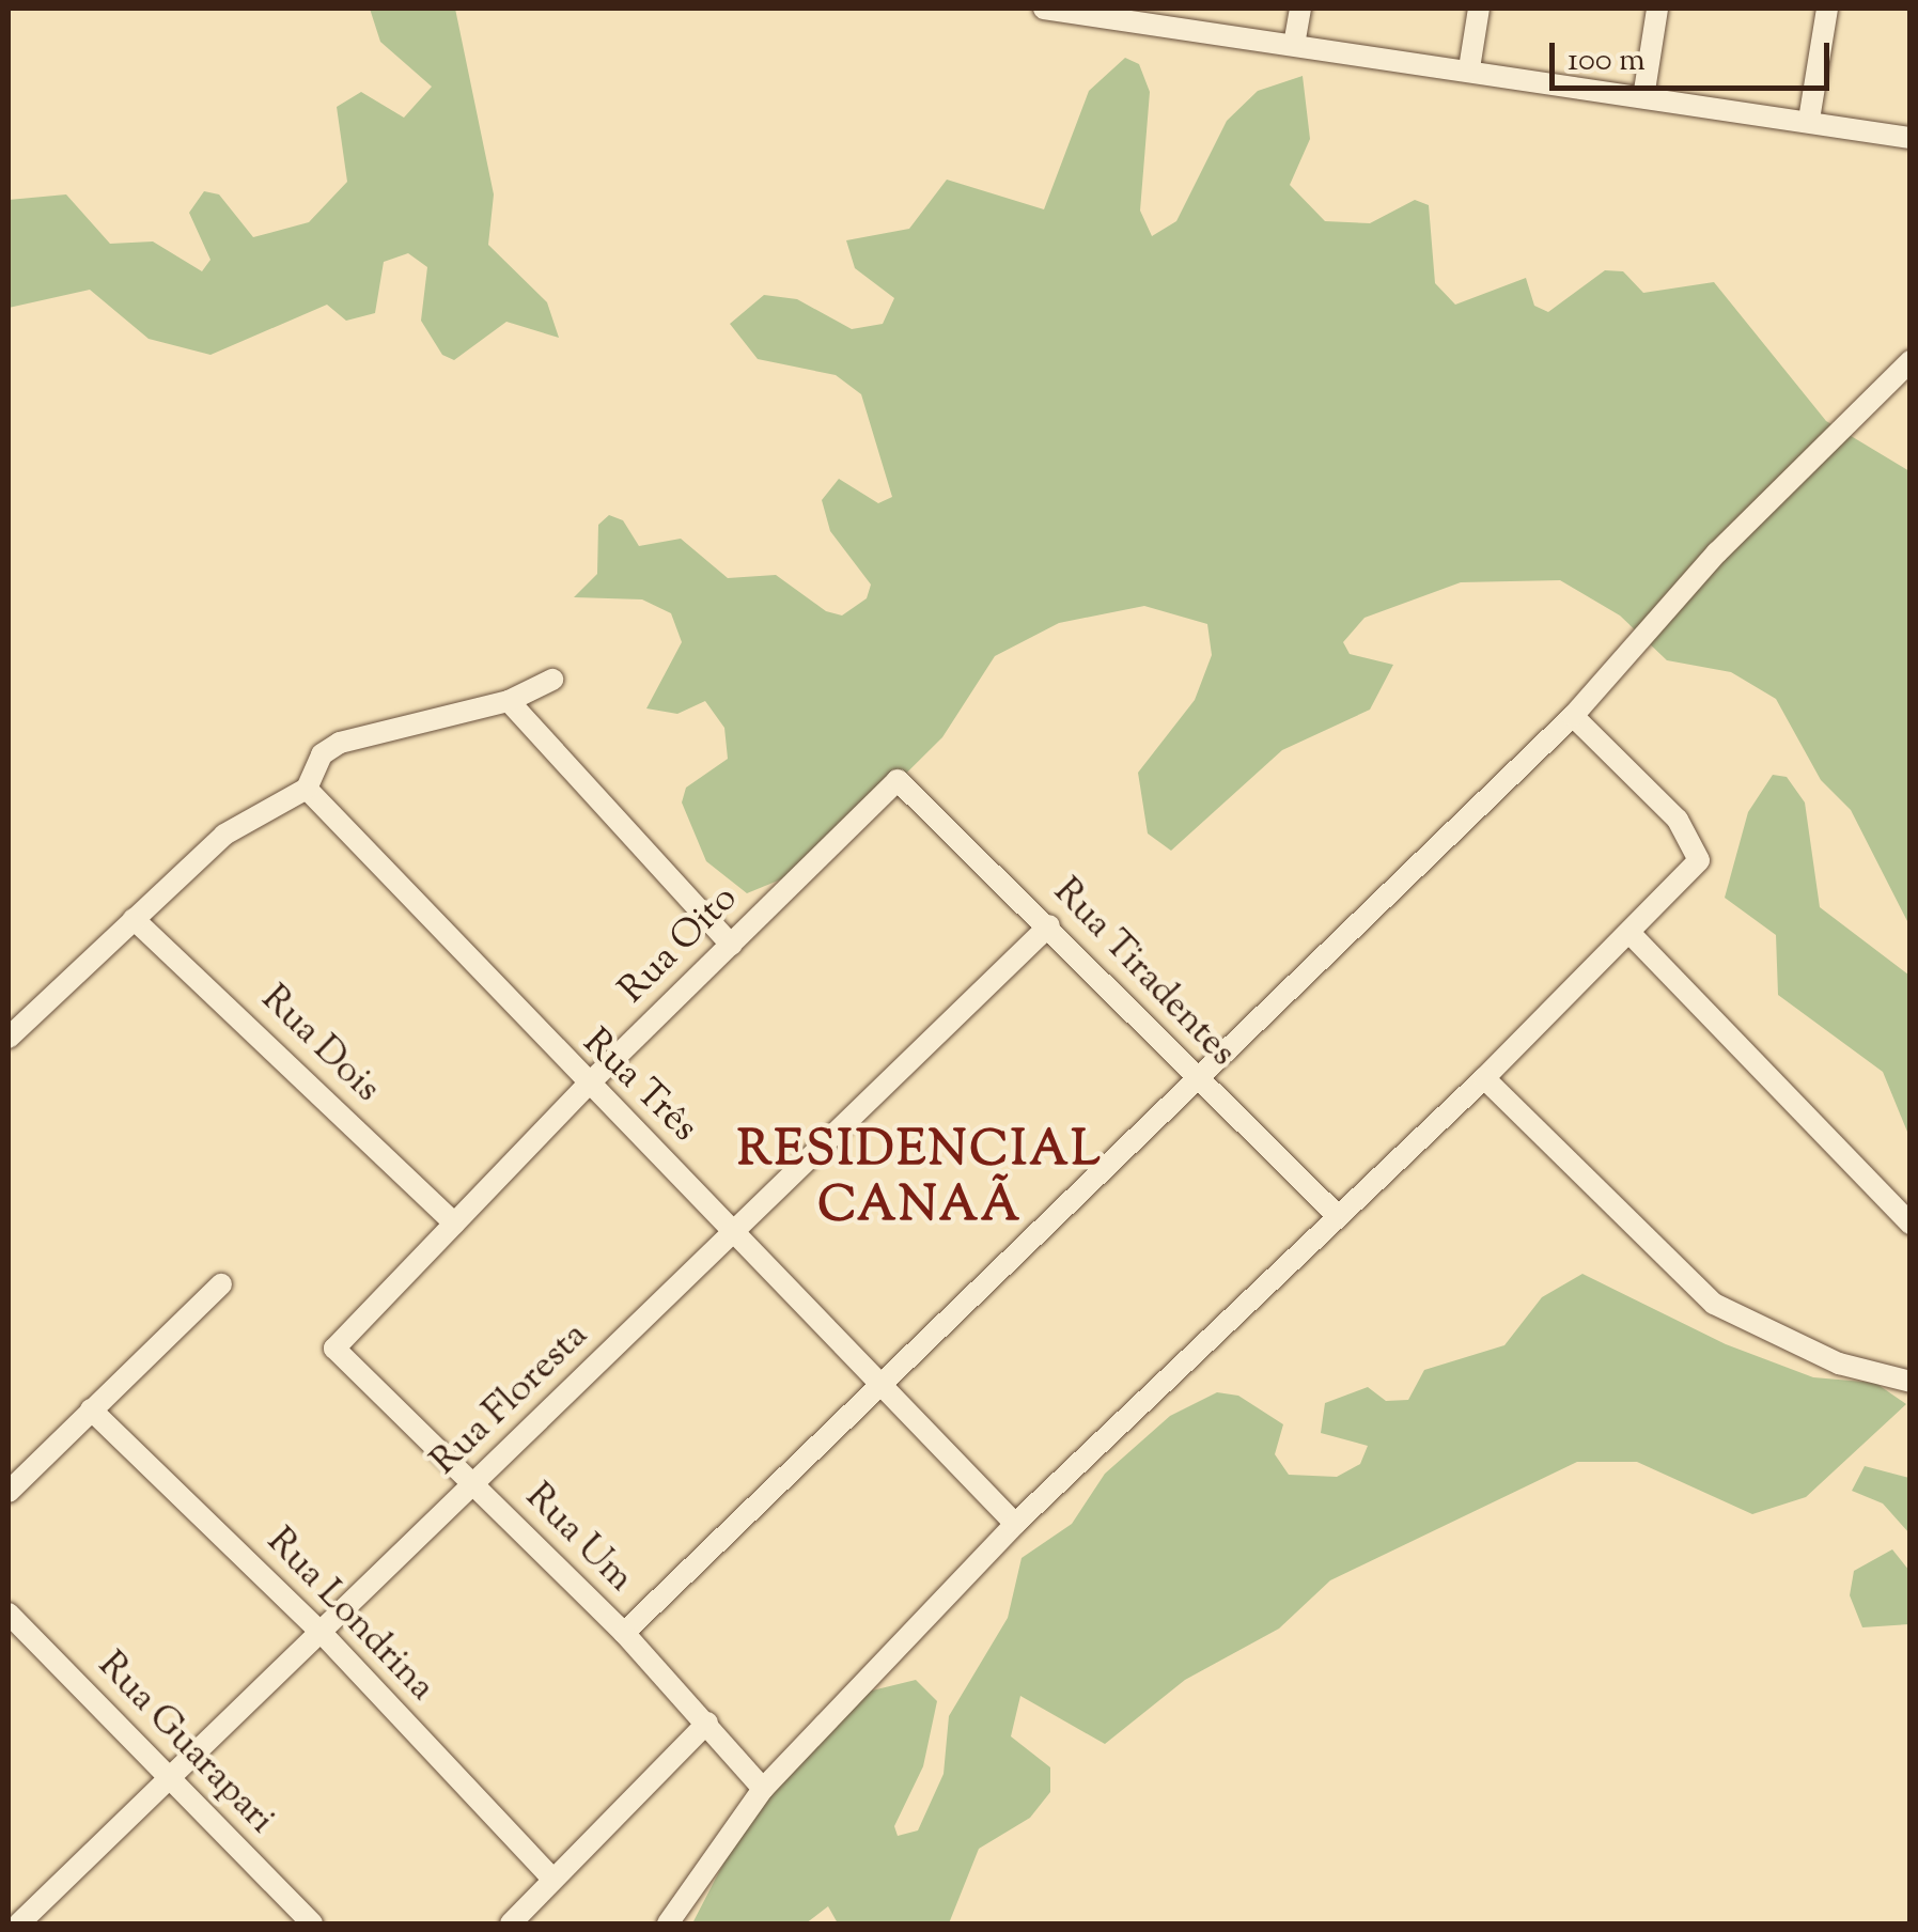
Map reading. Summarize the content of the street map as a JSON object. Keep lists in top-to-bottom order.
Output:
{
  "streets": {
    "street": [
      "Rua Oito",
      "Rua Tiradentes",
      "Rua Dois",
      "Rua Três",
      "Rua Floresta",
      "Rua Um",
      "Rua Londrina",
      "Rua Guarapari"
    ]
  },
  "crossings": [
    ["Rua Oito", "Rua Tiradentes"],
    ["Rua Oito", "Rua Dois"],
    ["Rua Oito", "Rua Três"],
    ["Rua Oito", "Rua Um"],
    ["Rua Tiradentes", "Rua Floresta"],
    ["Rua Três", "Rua Floresta"],
    ["Rua Floresta", "Rua Um"],
    ["Rua Floresta", "Rua Londrina"],
    ["Rua Floresta", "Rua Guarapari"]
  ],
  "districts": ["RESIDENCIAL CANAÃ"],
  "scale_bar": "100 m"
}
